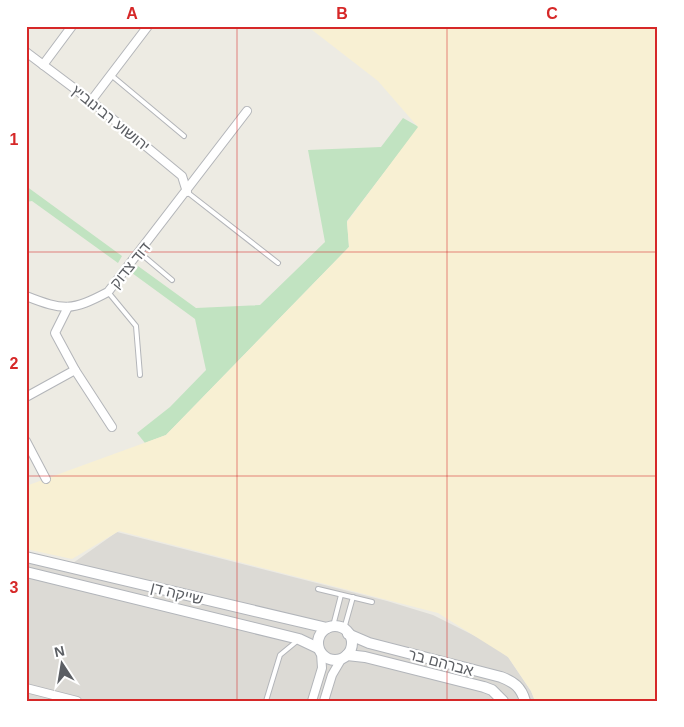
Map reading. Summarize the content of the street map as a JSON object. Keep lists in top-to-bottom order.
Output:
{
  "streets": {
    "street": [
      "יהושוע רבינוביץ",
      "דוד צדוק",
      "שייקה דן",
      "אברהם בר"
    ]
  },
  "crossings": [
    ["יהושוע רבינוביץ", "דוד צדוק"],
    ["שייקה דן", "אברהם בר"]
  ],
  "north": "top",
  "grid": {
    "columns": ["A", "B", "C"],
    "rows": ["1", "2", "3"]
  }
}
